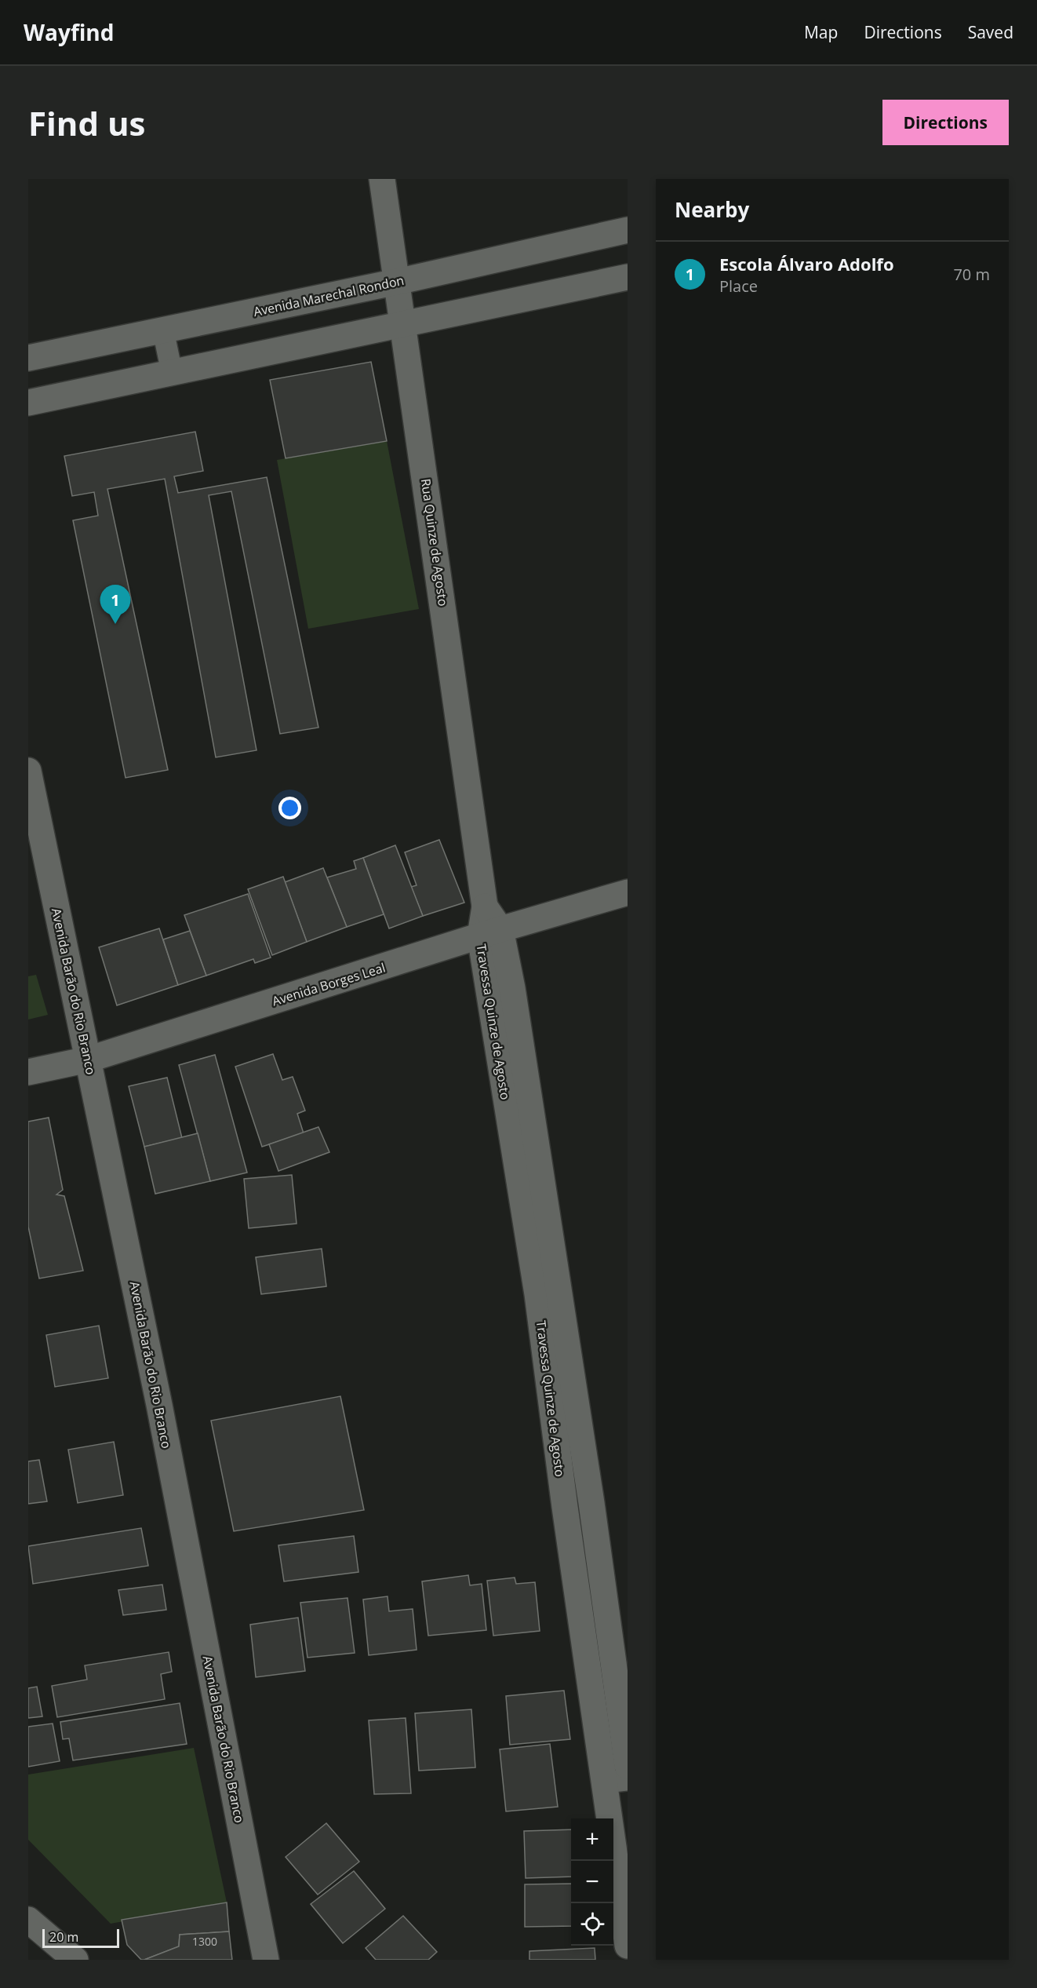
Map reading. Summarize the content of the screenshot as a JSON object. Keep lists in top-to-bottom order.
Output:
{
  "streets": {
    "street": [
      "Avenida Marechal Rondon",
      "Rua Quinze de Agosto",
      "Avenida Borges Leal",
      "Avenida Barão do Rio Branco",
      "Travessa Quinze de Agosto"
    ]
  },
  "crossings": [
    ["Avenida Marechal Rondon", "Rua Quinze de Agosto"],
    ["Rua Quinze de Agosto", "Travessa Quinze de Agosto"],
    ["Avenida Borges Leal", "Avenida Barão do Rio Branco"],
    ["Avenida Borges Leal", "Travessa Quinze de Agosto"]
  ],
  "house_numbers": ["1300"],
  "scale_bar": "20 m",
  "page": {
    "header": "Wayfind",
    "nav": ["Map", "Directions", "Saved"],
    "buttons": "Directions",
    "title": "Find us",
    "heading": "Nearby",
    "list": [
      {
        "mark": "1",
        "name": "Escola Álvaro Adolfo",
        "note": "Place",
        "value": "70 m"
      }
    ],
    "pins": "1",
    "map_buttons": ["+", "−"],
    "scale": "20 m"
  }
}
